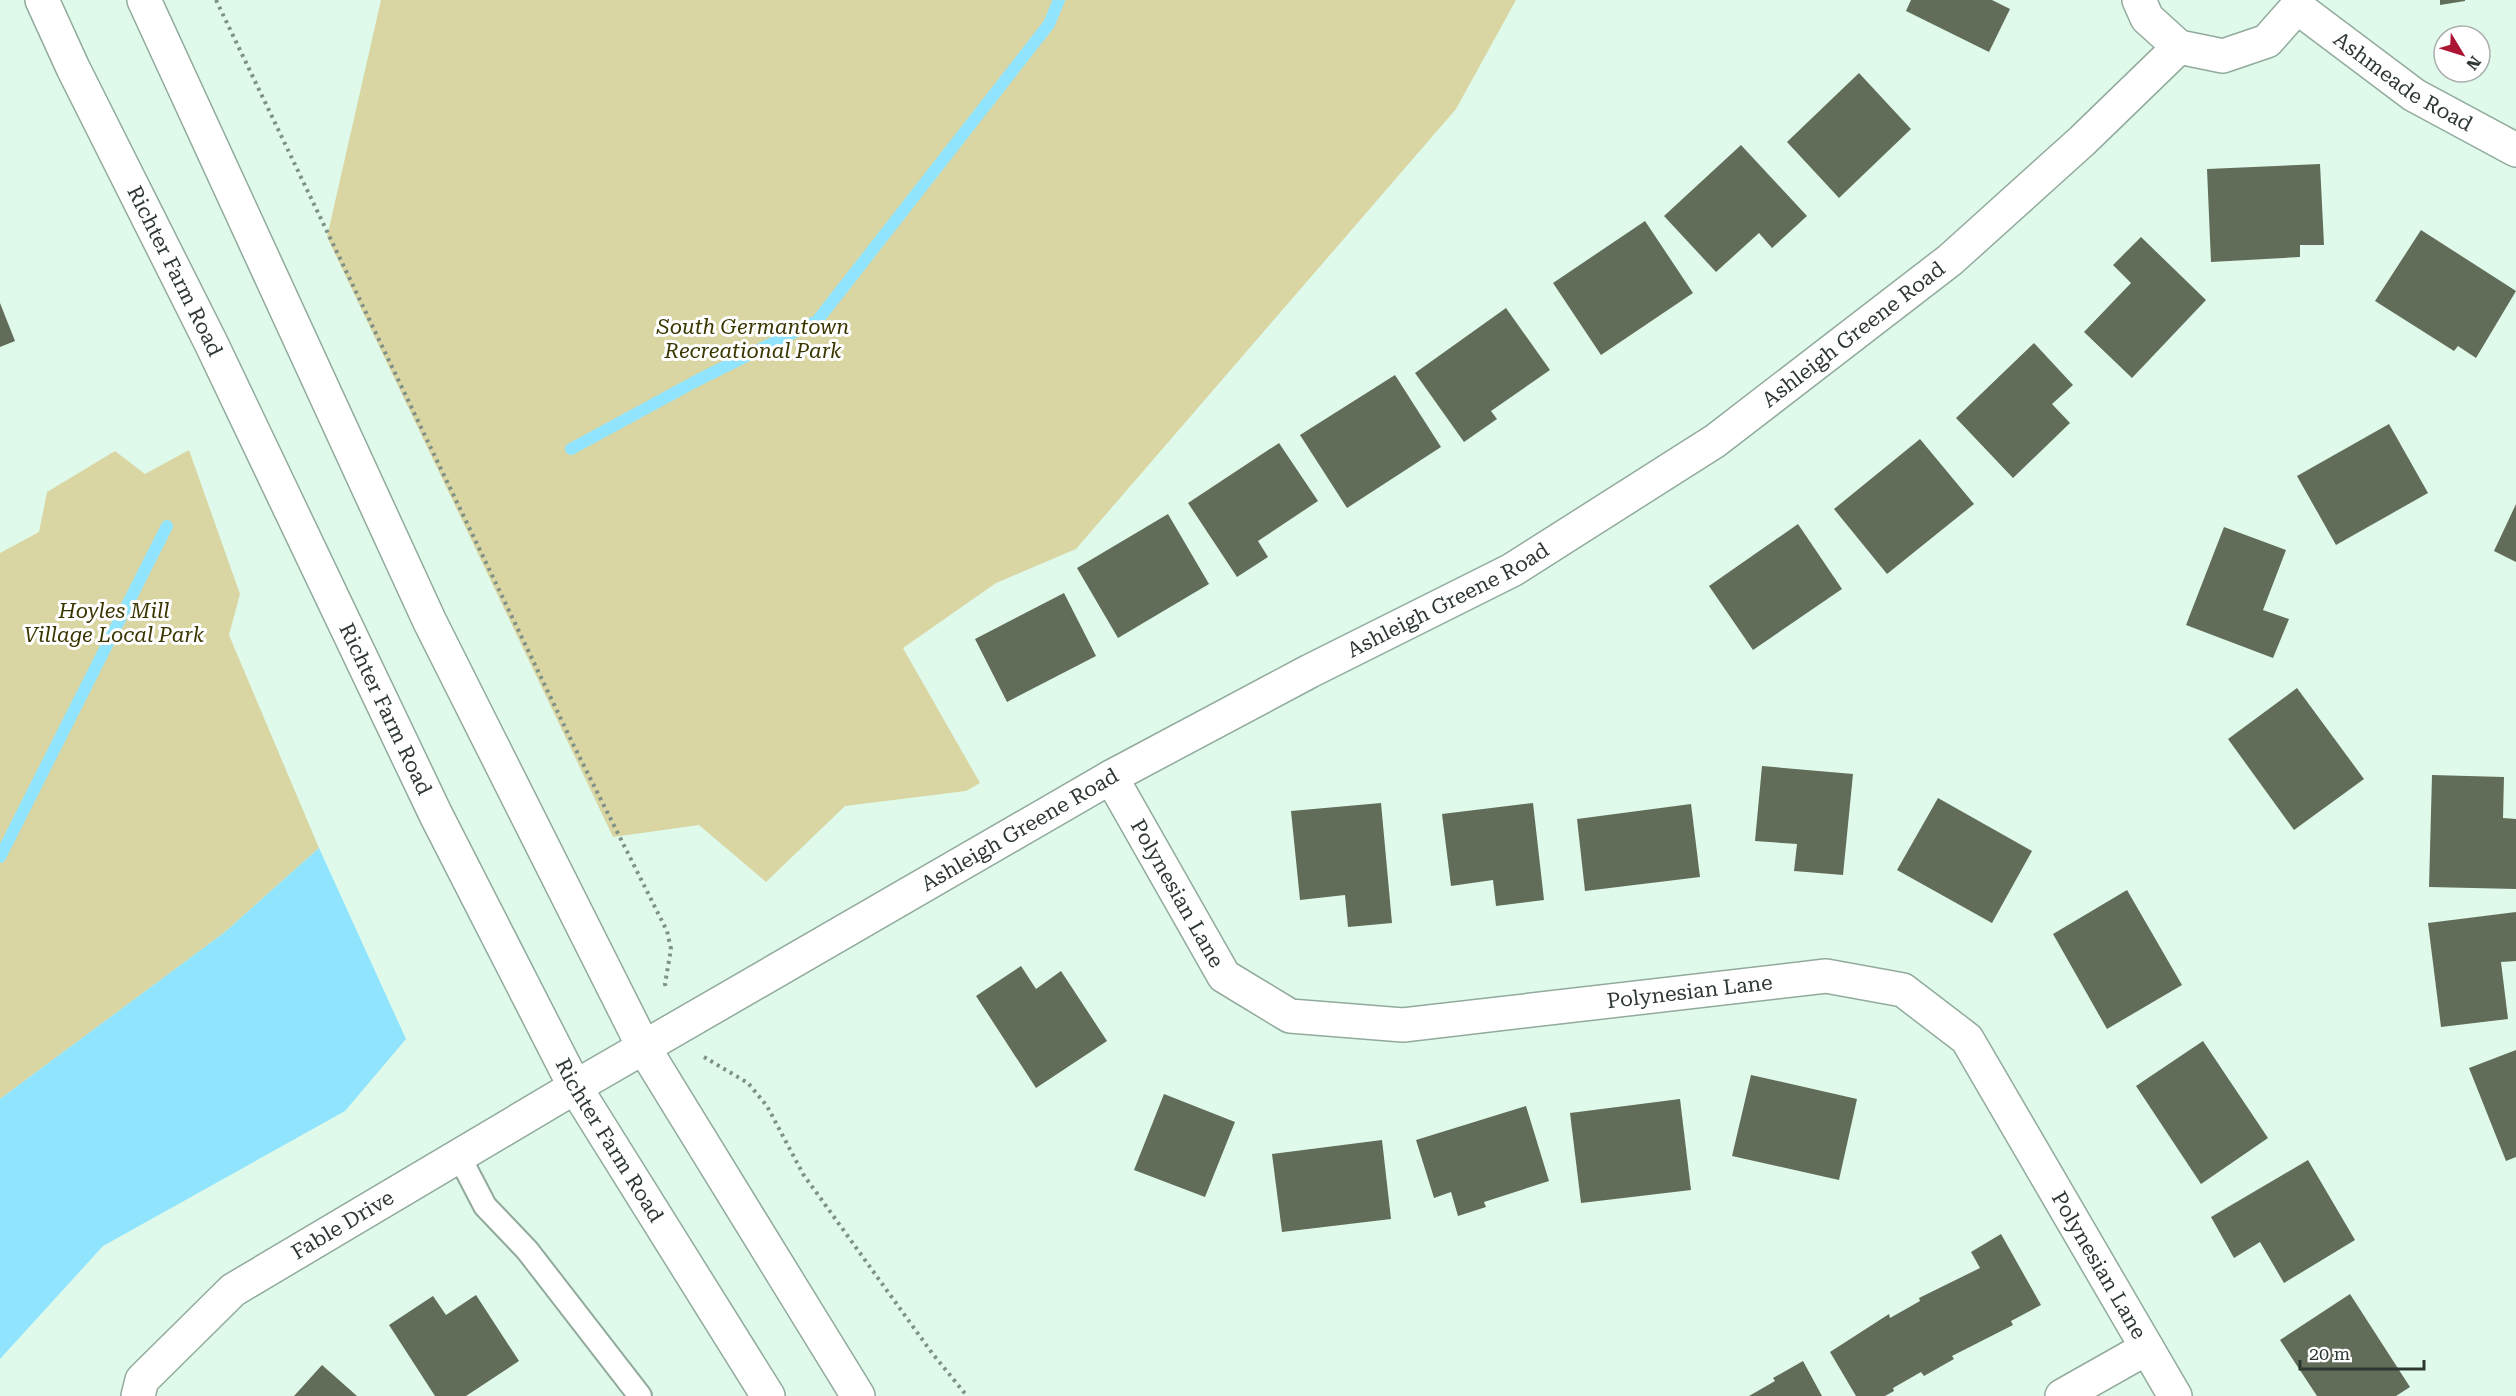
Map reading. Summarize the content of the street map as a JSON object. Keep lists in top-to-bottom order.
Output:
{
  "streets": {
    "street": [
      "Ashmeade Road",
      "Richter Farm Road",
      "Ashleigh Greene Road",
      "Polynesian Lane",
      "Fable Drive"
    ]
  },
  "crossings": [
    ["Richter Farm Road", "Ashleigh Greene Road"],
    ["Richter Farm Road", "Fable Drive"],
    ["Ashleigh Greene Road", "Polynesian Lane"],
    ["Ashleigh Greene Road", "Fable Drive"]
  ],
  "parks": ["South Germantown Recreational Park", "Hoyles Mill Village Local Park"],
  "scale_bar": "20 m",
  "north": "bottom right"
}
